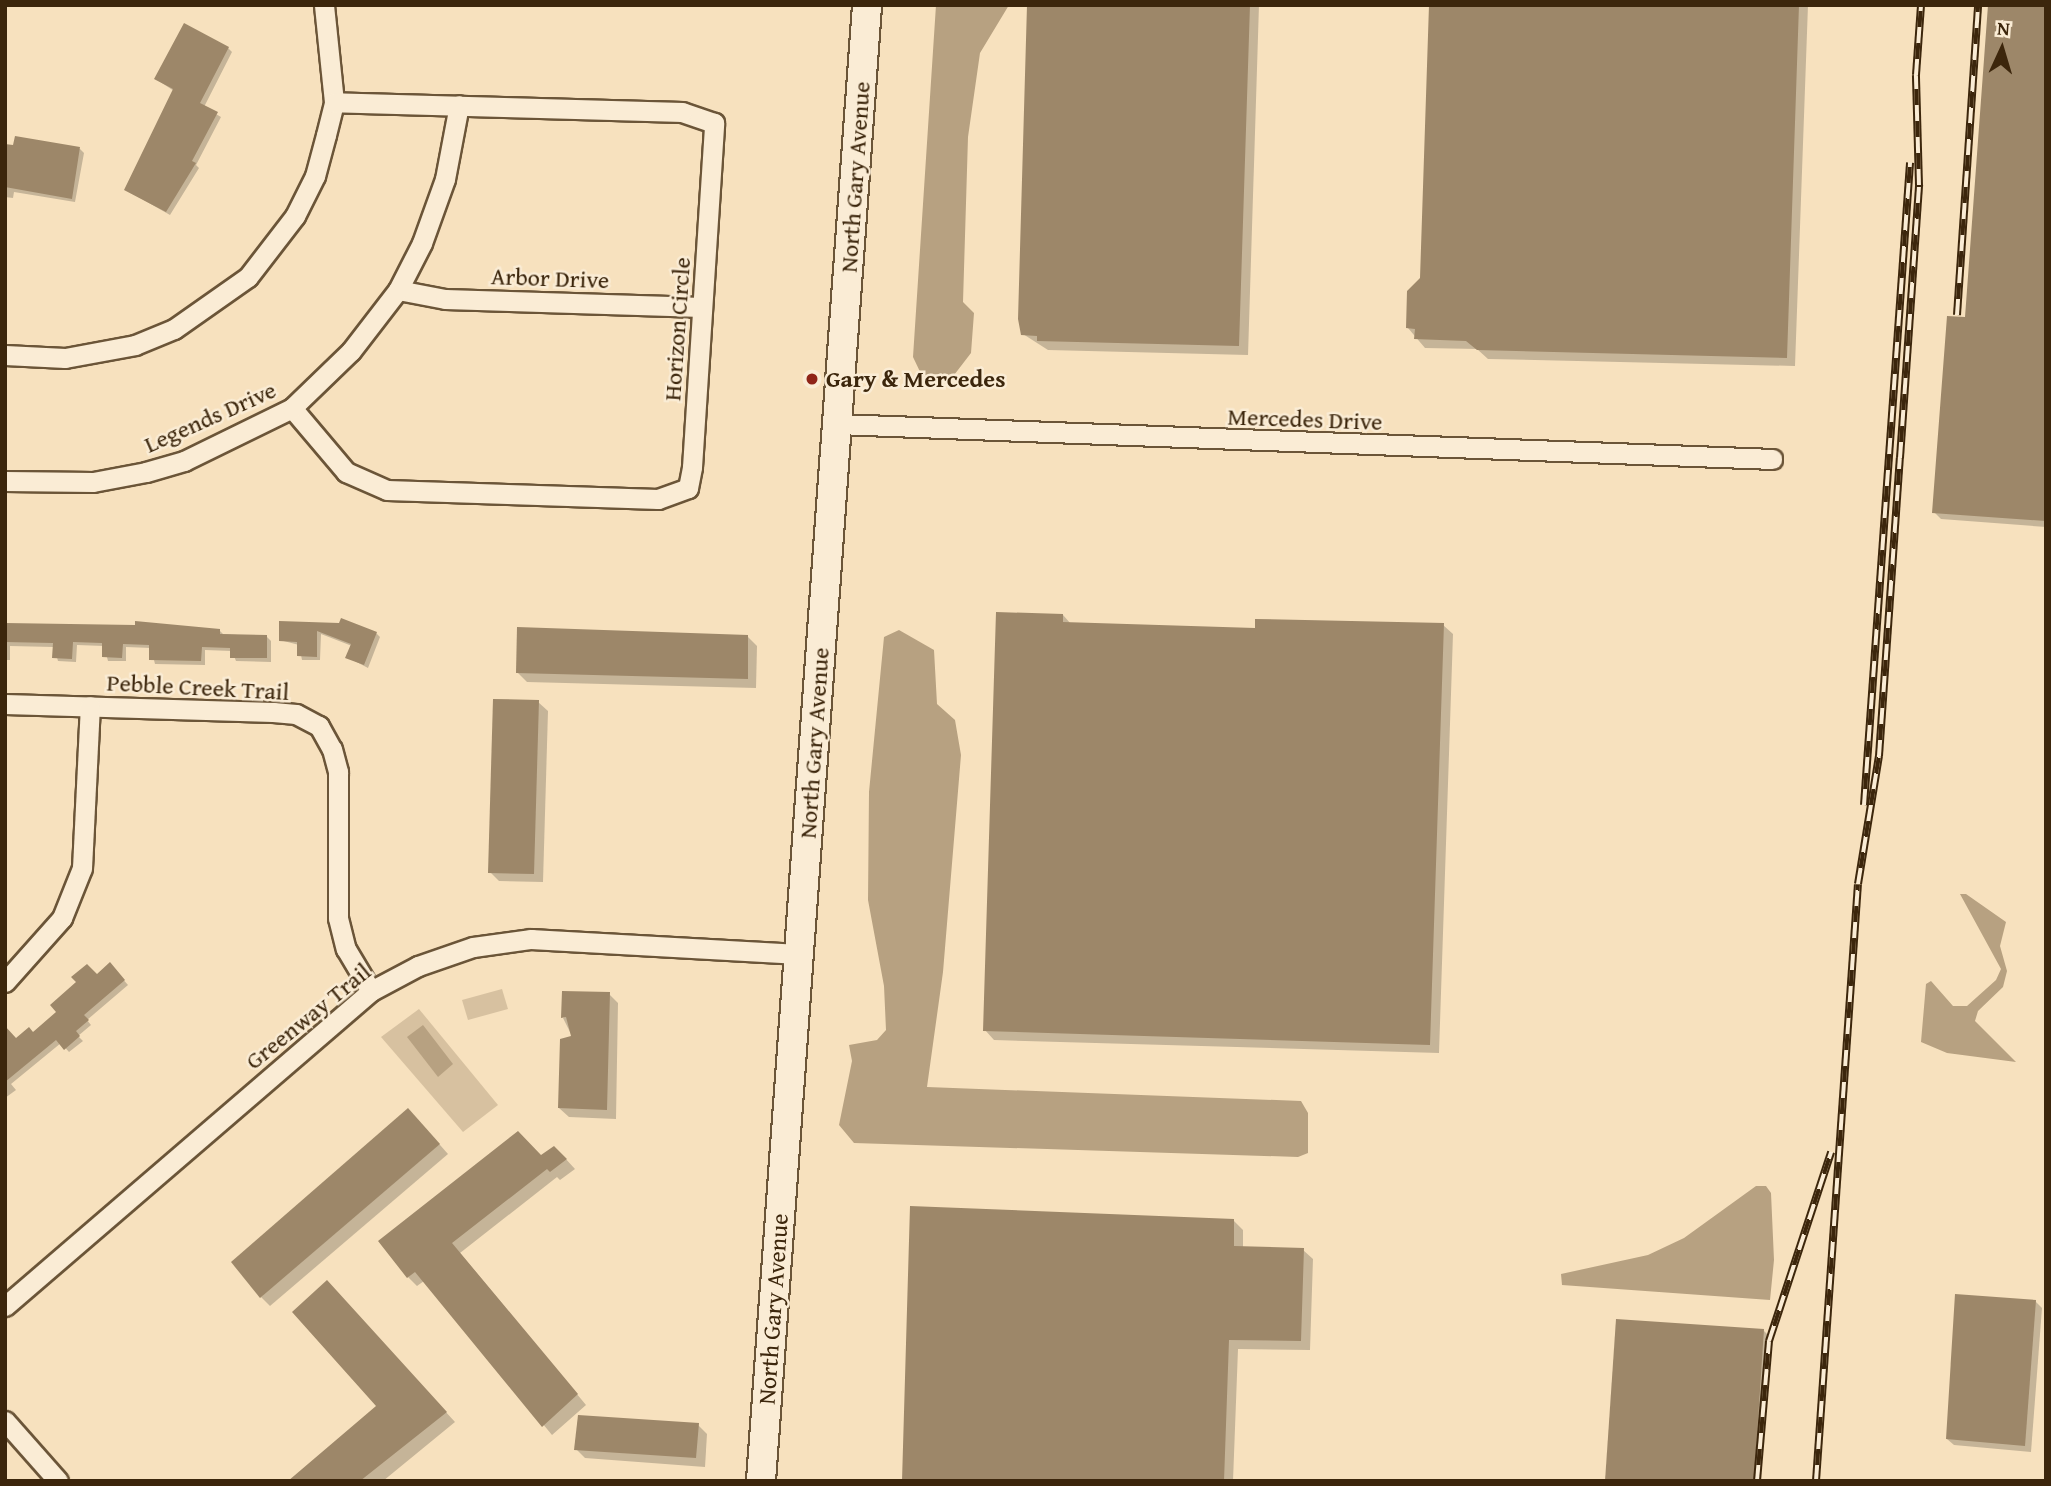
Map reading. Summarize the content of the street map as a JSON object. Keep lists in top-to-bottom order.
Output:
{
  "streets": {
    "street": [
      "North Gary Avenue",
      "Arbor Drive",
      "Horizon Circle",
      "Legends Drive",
      "Mercedes Drive",
      "Pebble Creek Trail",
      "Greenway Trail"
    ]
  },
  "crossings": [
    ["North Gary Avenue", "Mercedes Drive"],
    ["North Gary Avenue", "Greenway Trail"],
    ["Arbor Drive", "Horizon Circle"],
    ["Arbor Drive", "Legends Drive"],
    ["Horizon Circle", "Legends Drive"],
    ["Pebble Creek Trail", "Greenway Trail"]
  ],
  "places": ["Gary & Mercedes"],
  "north": "top"
}
